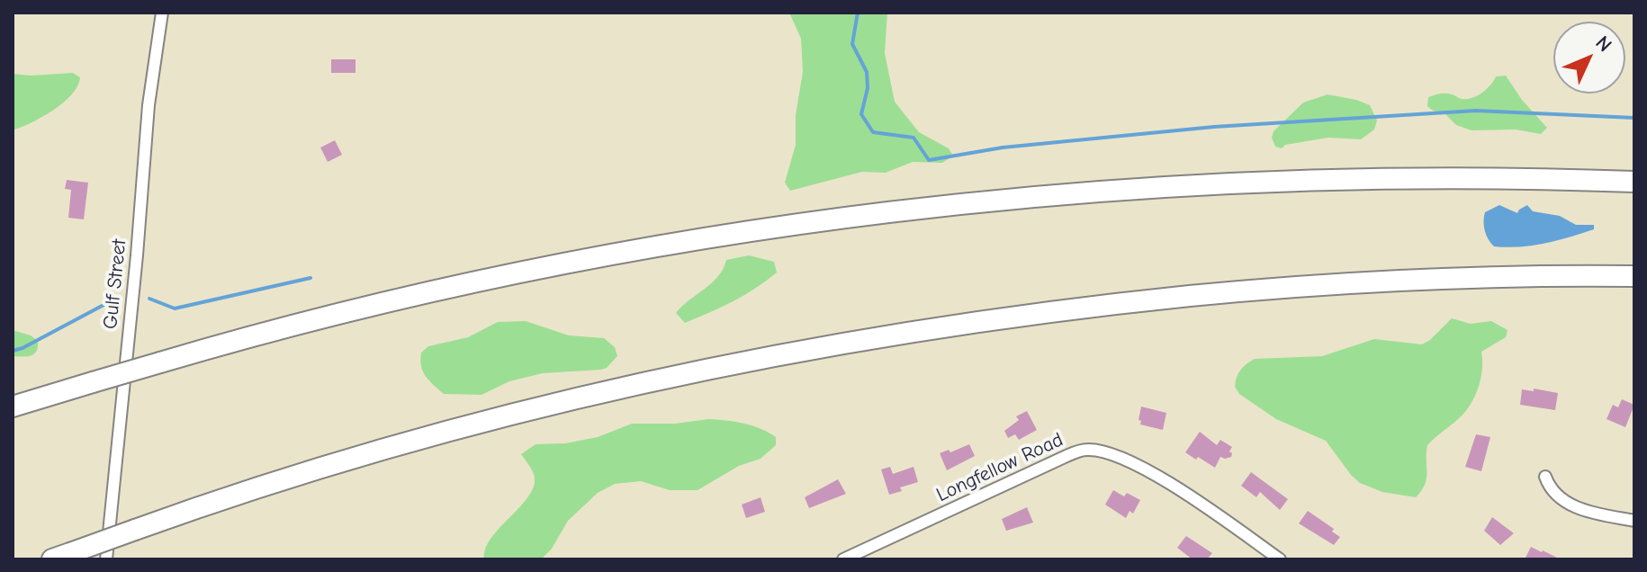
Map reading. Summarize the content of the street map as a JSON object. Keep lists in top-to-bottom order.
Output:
{
  "streets": {
    "street": ["Gulf Street", "Longfellow Road"]
  },
  "north": "top right"
}
